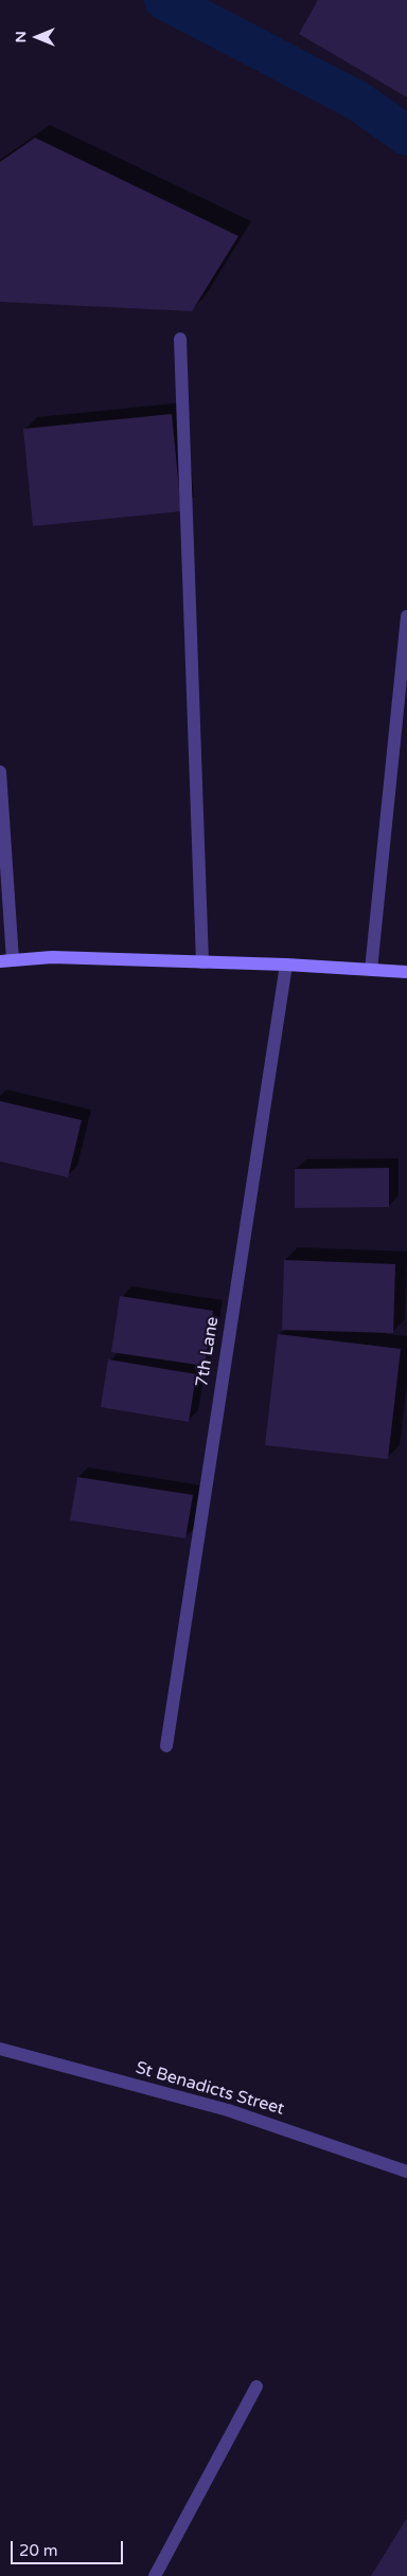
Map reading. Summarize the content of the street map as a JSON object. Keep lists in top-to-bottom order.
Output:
{
  "streets": {
    "street": ["7th Lane", "St Benadicts Street"]
  },
  "scale_bar": "20 m",
  "north": "left"
}
